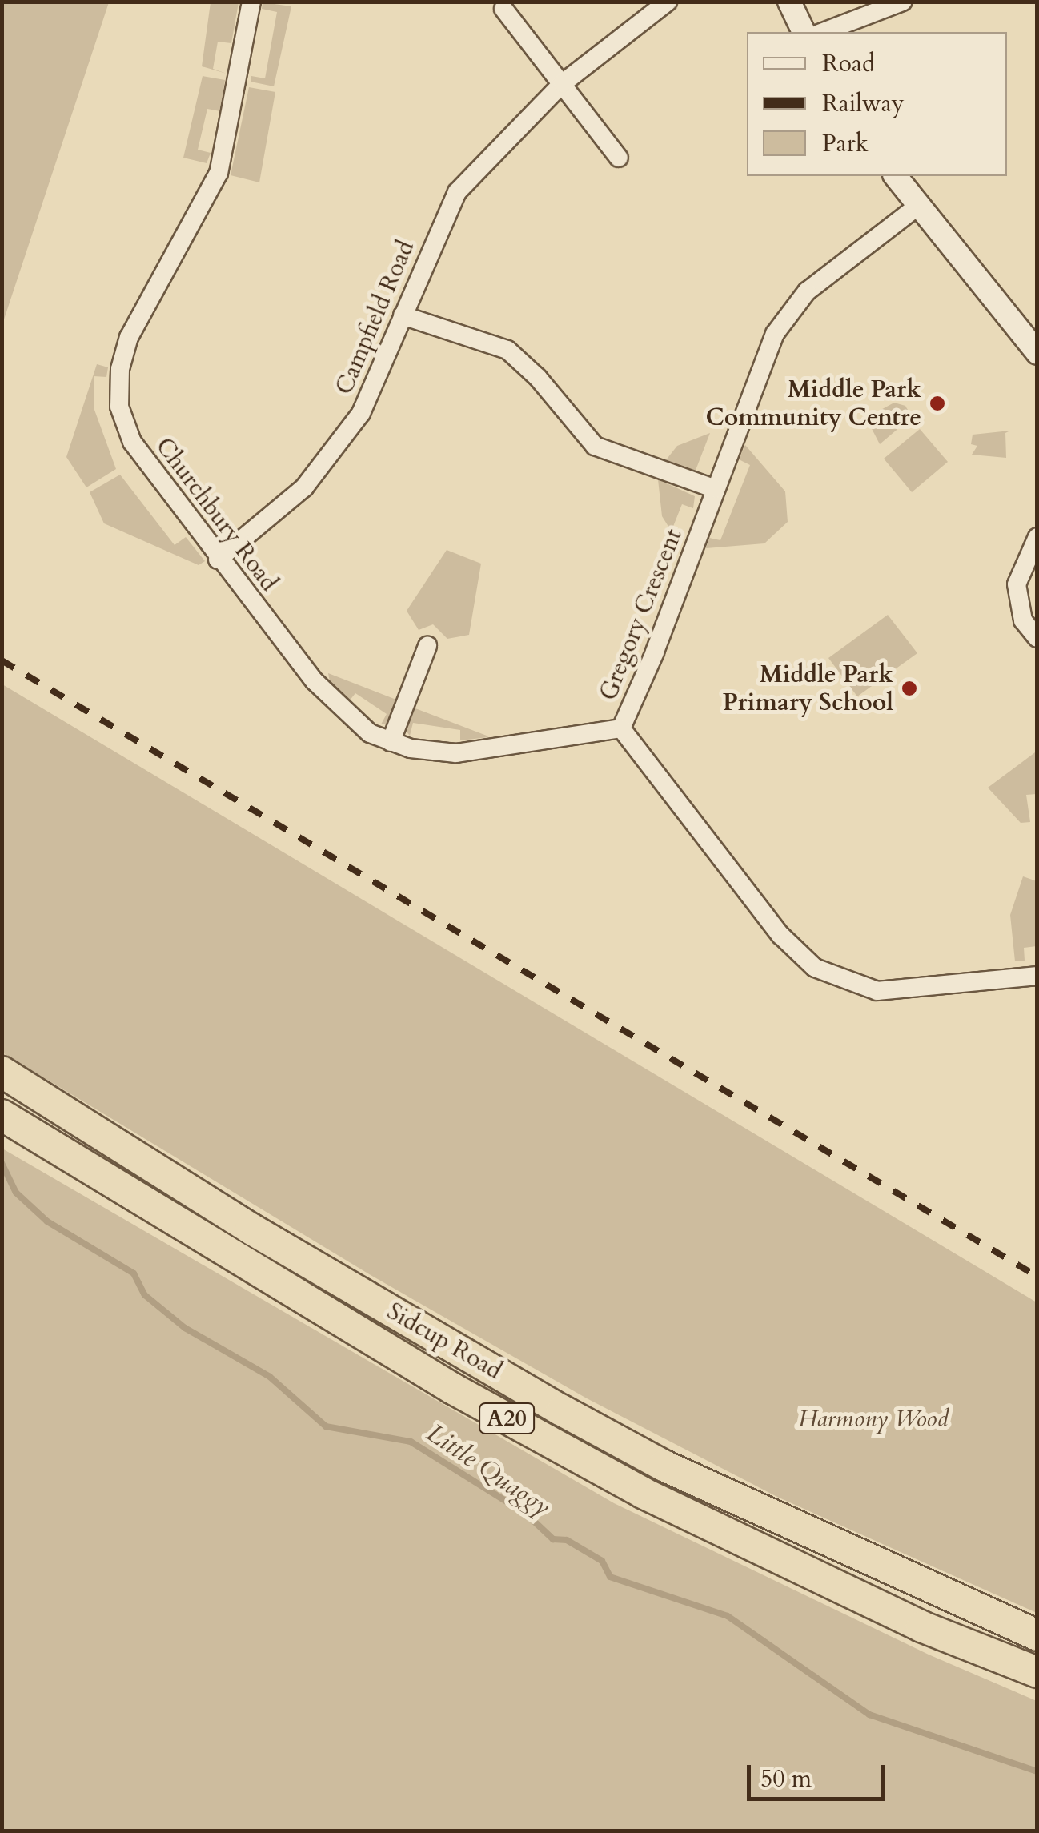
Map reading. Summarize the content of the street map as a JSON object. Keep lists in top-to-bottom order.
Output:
{
  "streets": {
    "highway": ["Sidcup Road", "A20"],
    "street": ["Campfield Road", "Churchbury Road", "Gregory Crescent"]
  },
  "crossings": [
    ["Campfield Road", "Churchbury Road"],
    ["Churchbury Road", "Gregory Crescent"]
  ],
  "water": ["Little Quaggy"],
  "parks": ["Harmony Wood"],
  "places": ["Middle Park Community Centre", "Middle Park Primary School"],
  "legend": ["Road", "Railway", "Park"],
  "scale_bar": "50 m"
}
